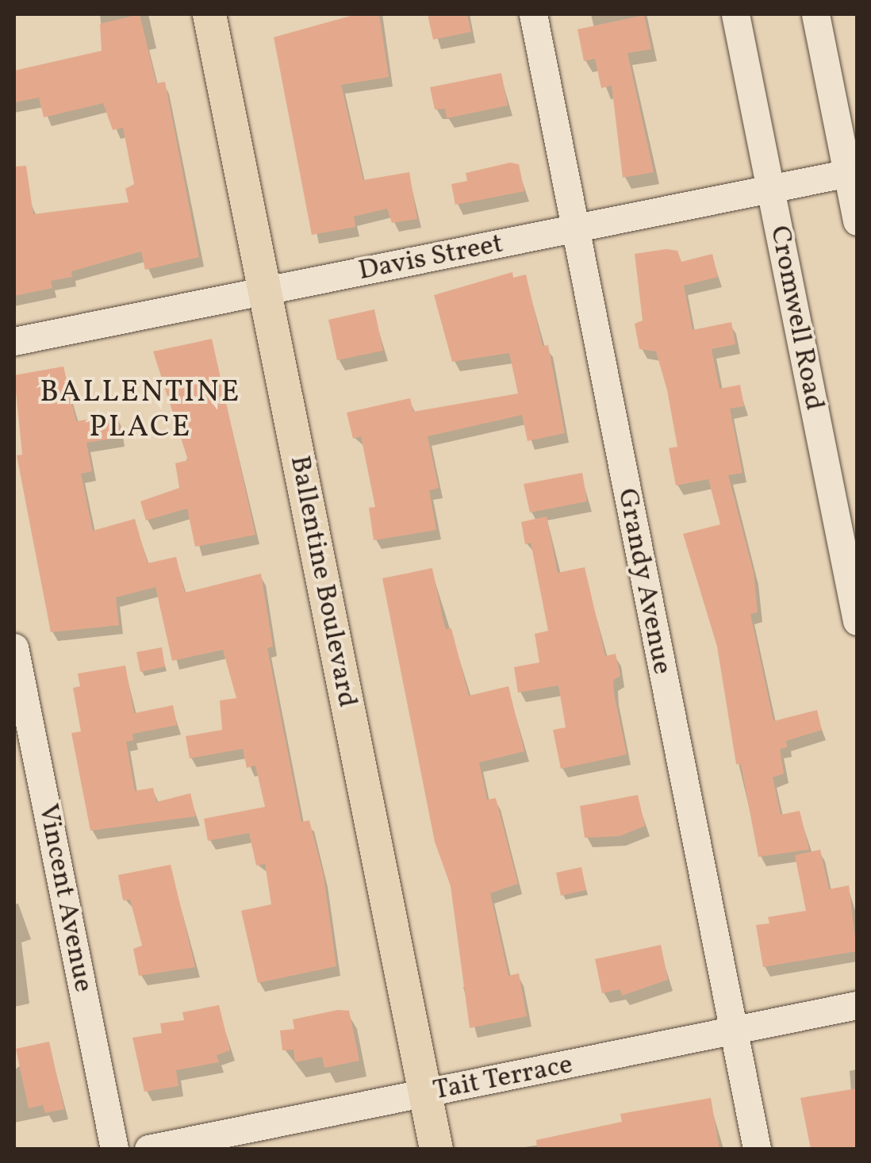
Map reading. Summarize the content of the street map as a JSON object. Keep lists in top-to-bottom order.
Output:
{
  "streets": {
    "main road": ["Ballentine Boulevard"],
    "street": [
      "Davis Street",
      "Cromwell Road",
      "Grandy Avenue",
      "Vincent Avenue",
      "Tait Terrace"
    ]
  },
  "crossings": [
    ["Davis Street", "Cromwell Road"],
    ["Davis Street", "Ballentine Boulevard"],
    ["Davis Street", "Grandy Avenue"],
    ["Ballentine Boulevard", "Tait Terrace"],
    ["Grandy Avenue", "Tait Terrace"]
  ],
  "districts": ["BALLENTINE PLACE"]
}
